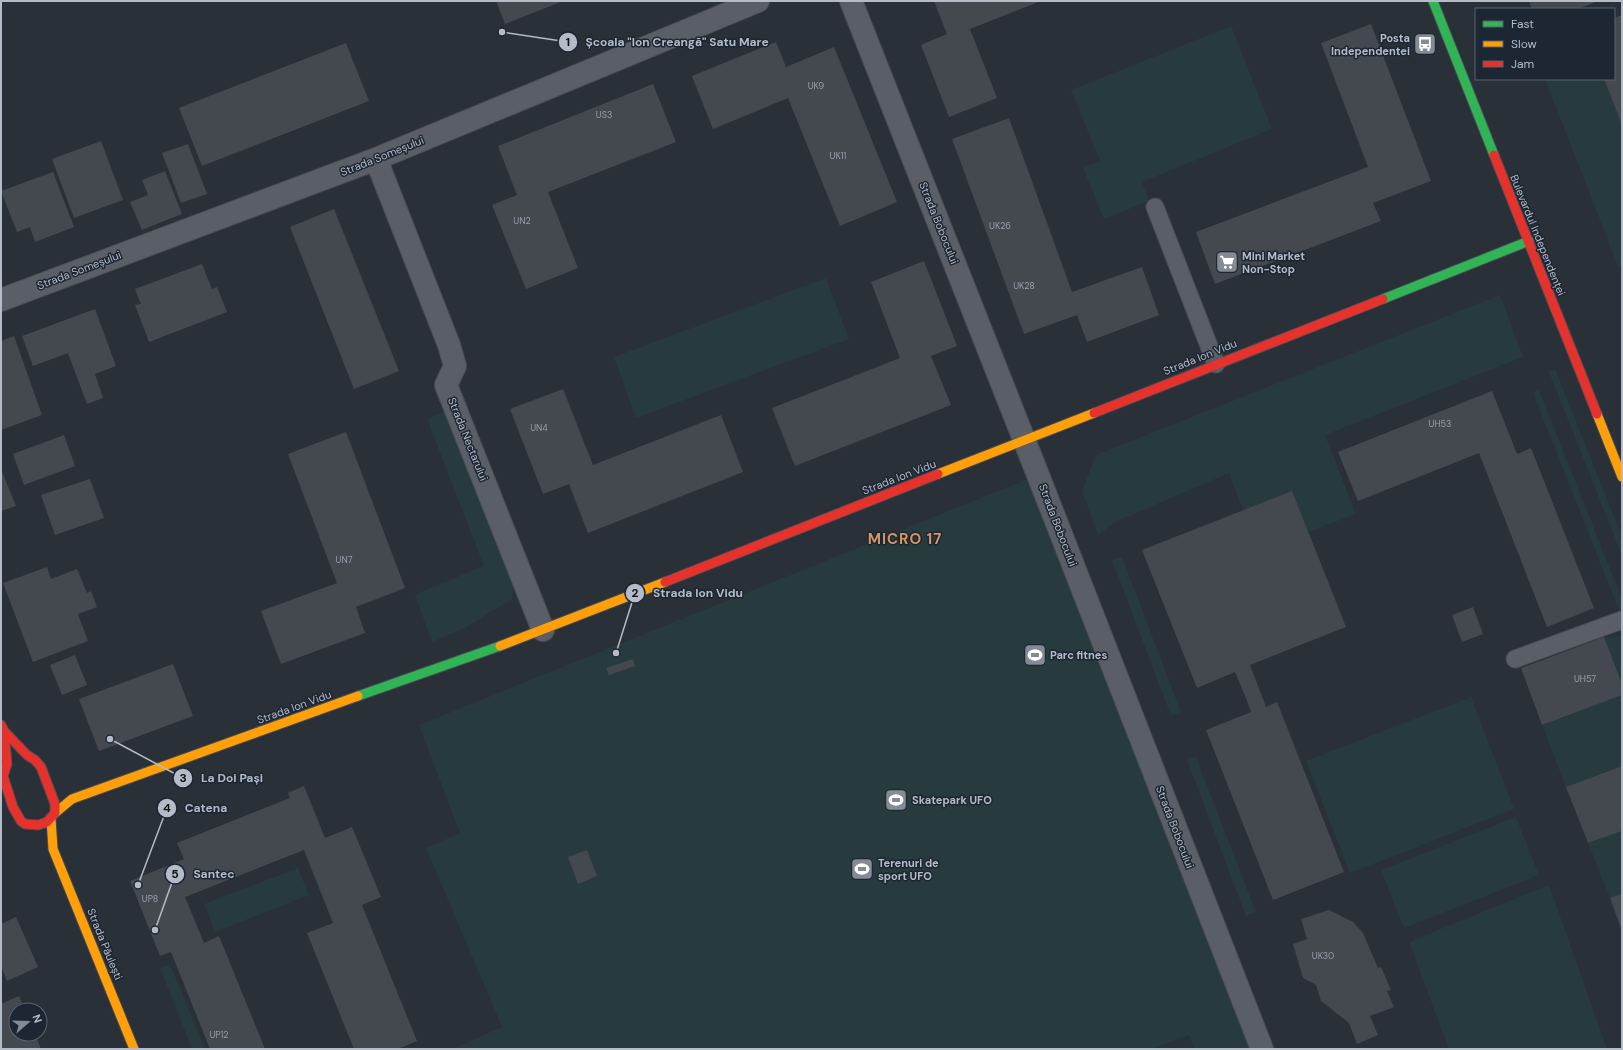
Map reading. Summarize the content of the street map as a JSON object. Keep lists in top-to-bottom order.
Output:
{
  "streets": {
    "street": [
      "Strada Someșului",
      "Strada Bobocului",
      "Bulevardul Independenței",
      "Strada Ion Vidu",
      "Strada Nectarului",
      "Strada Păulești"
    ]
  },
  "crossings": [
    ["Strada Someșului", "Strada Nectarului"],
    ["Strada Bobocului", "Strada Ion Vidu"],
    ["Bulevardul Independenței", "Strada Ion Vidu"],
    ["Strada Ion Vidu", "Strada Nectarului"],
    ["Strada Ion Vidu", "Strada Păulești"]
  ],
  "districts": ["MICRO 17"],
  "places": {
    "other": [
      "Școala \"Ion Creangă\" Satu Mare",
      "Strada Ion Vidu",
      "La Doi Pași",
      "Catena",
      "Santec"
    ],
    "bus stop": ["Posta Independentei"],
    "supermarket": ["Mini Market Non-Stop"],
    "sports": ["Parc fitnes", "Skatepark UFO", "Terenuri de sport UFO"]
  },
  "house_numbers": [
    "UK9",
    "US3",
    "UK11",
    "UN2",
    "UK26",
    "UK28",
    "UH53",
    "UN4",
    "UN7",
    "UH57",
    "UP8",
    "UK30",
    "UP12"
  ],
  "legend": ["Fast", "Slow", "Jam"],
  "north": "right"
}
